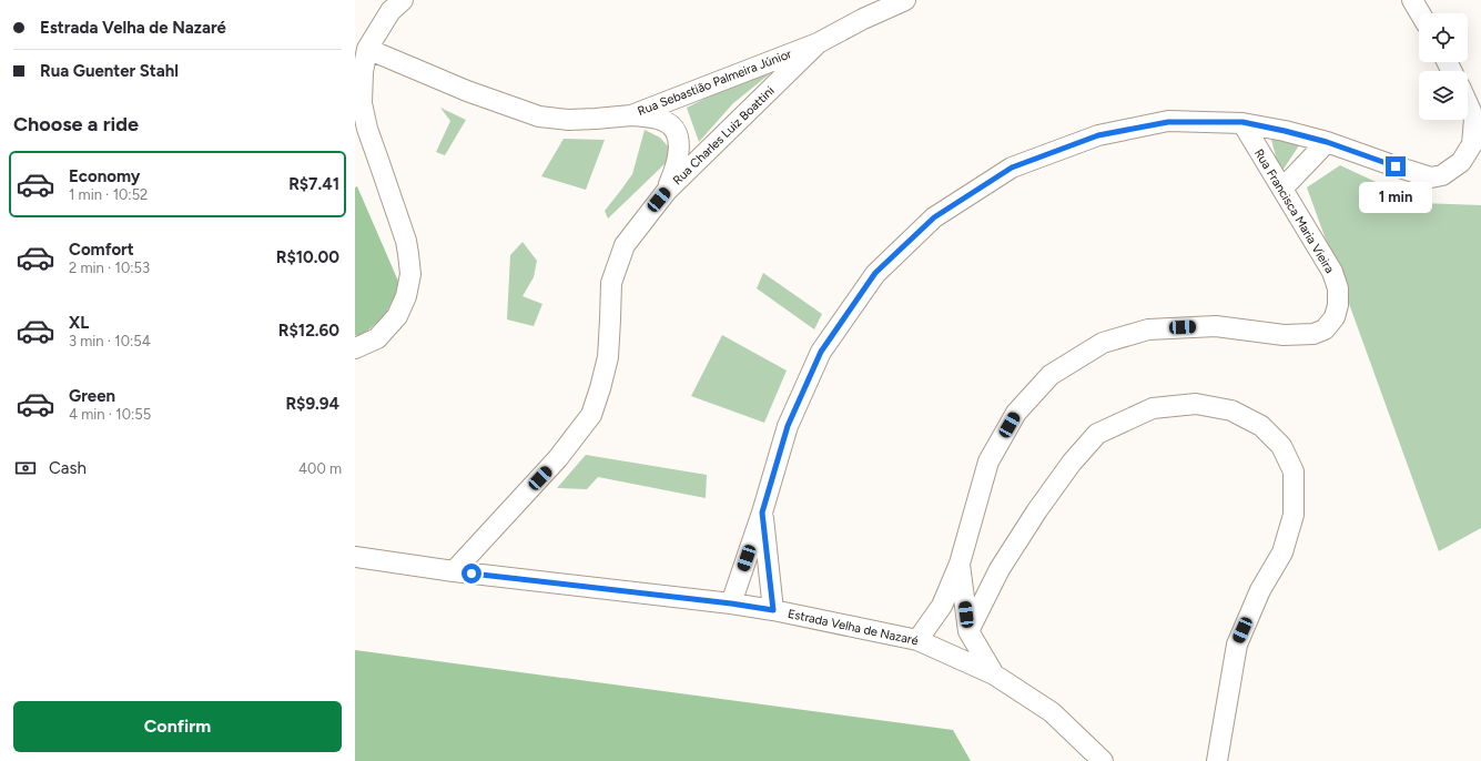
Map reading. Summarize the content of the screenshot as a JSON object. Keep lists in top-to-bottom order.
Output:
{
  "streets": {
    "street": [
      "Rua Sebastião Palmeira Júnior",
      "Rua Charles Luiz Boattini",
      "Rua Francisca Maria Vieira",
      "Estrada Velha de Nazaré"
    ]
  },
  "crossings": [
    ["Rua Sebastião Palmeira Júnior", "Rua Charles Luiz Boattini"],
    ["Rua Charles Luiz Boattini", "Estrada Velha de Nazaré"],
    ["Rua Francisca Maria Vieira", "Estrada Velha de Nazaré"]
  ],
  "page": {
    "banner": ["Estrada Velha de Nazaré", "Rua Guenter Stahl"],
    "heading": "Choose a ride",
    "list": [
      {
        "name": "Economy",
        "note": "1 min · 10:52",
        "value": "R$7.41"
      },
      {
        "name": "Comfort",
        "note": "2 min · 10:53",
        "value": "R$10.00"
      },
      {
        "name": "XL",
        "note": "3 min · 10:54",
        "value": "R$12.60"
      },
      {
        "name": "Green",
        "note": "4 min · 10:55",
        "value": "R$9.94"
      }
    ],
    "bubble": "1 min",
    "pay": ["Cash", "400 m"],
    "buttons": "Confirm"
  }
}
